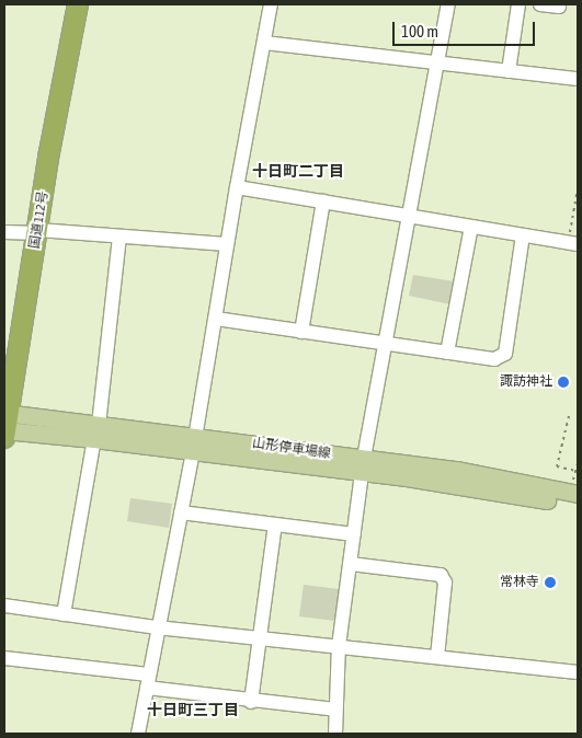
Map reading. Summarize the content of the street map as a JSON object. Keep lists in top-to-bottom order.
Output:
{
  "streets": {
    "highway": ["国道112号"],
    "main road": ["山形停車場線"]
  },
  "crossings": [
    ["国道112号", "山形停車場線"]
  ],
  "districts": ["十日町二丁目", "十日町三丁目"],
  "places": ["諏訪神社", "常林寺"],
  "scale_bar": "100 m"
}
